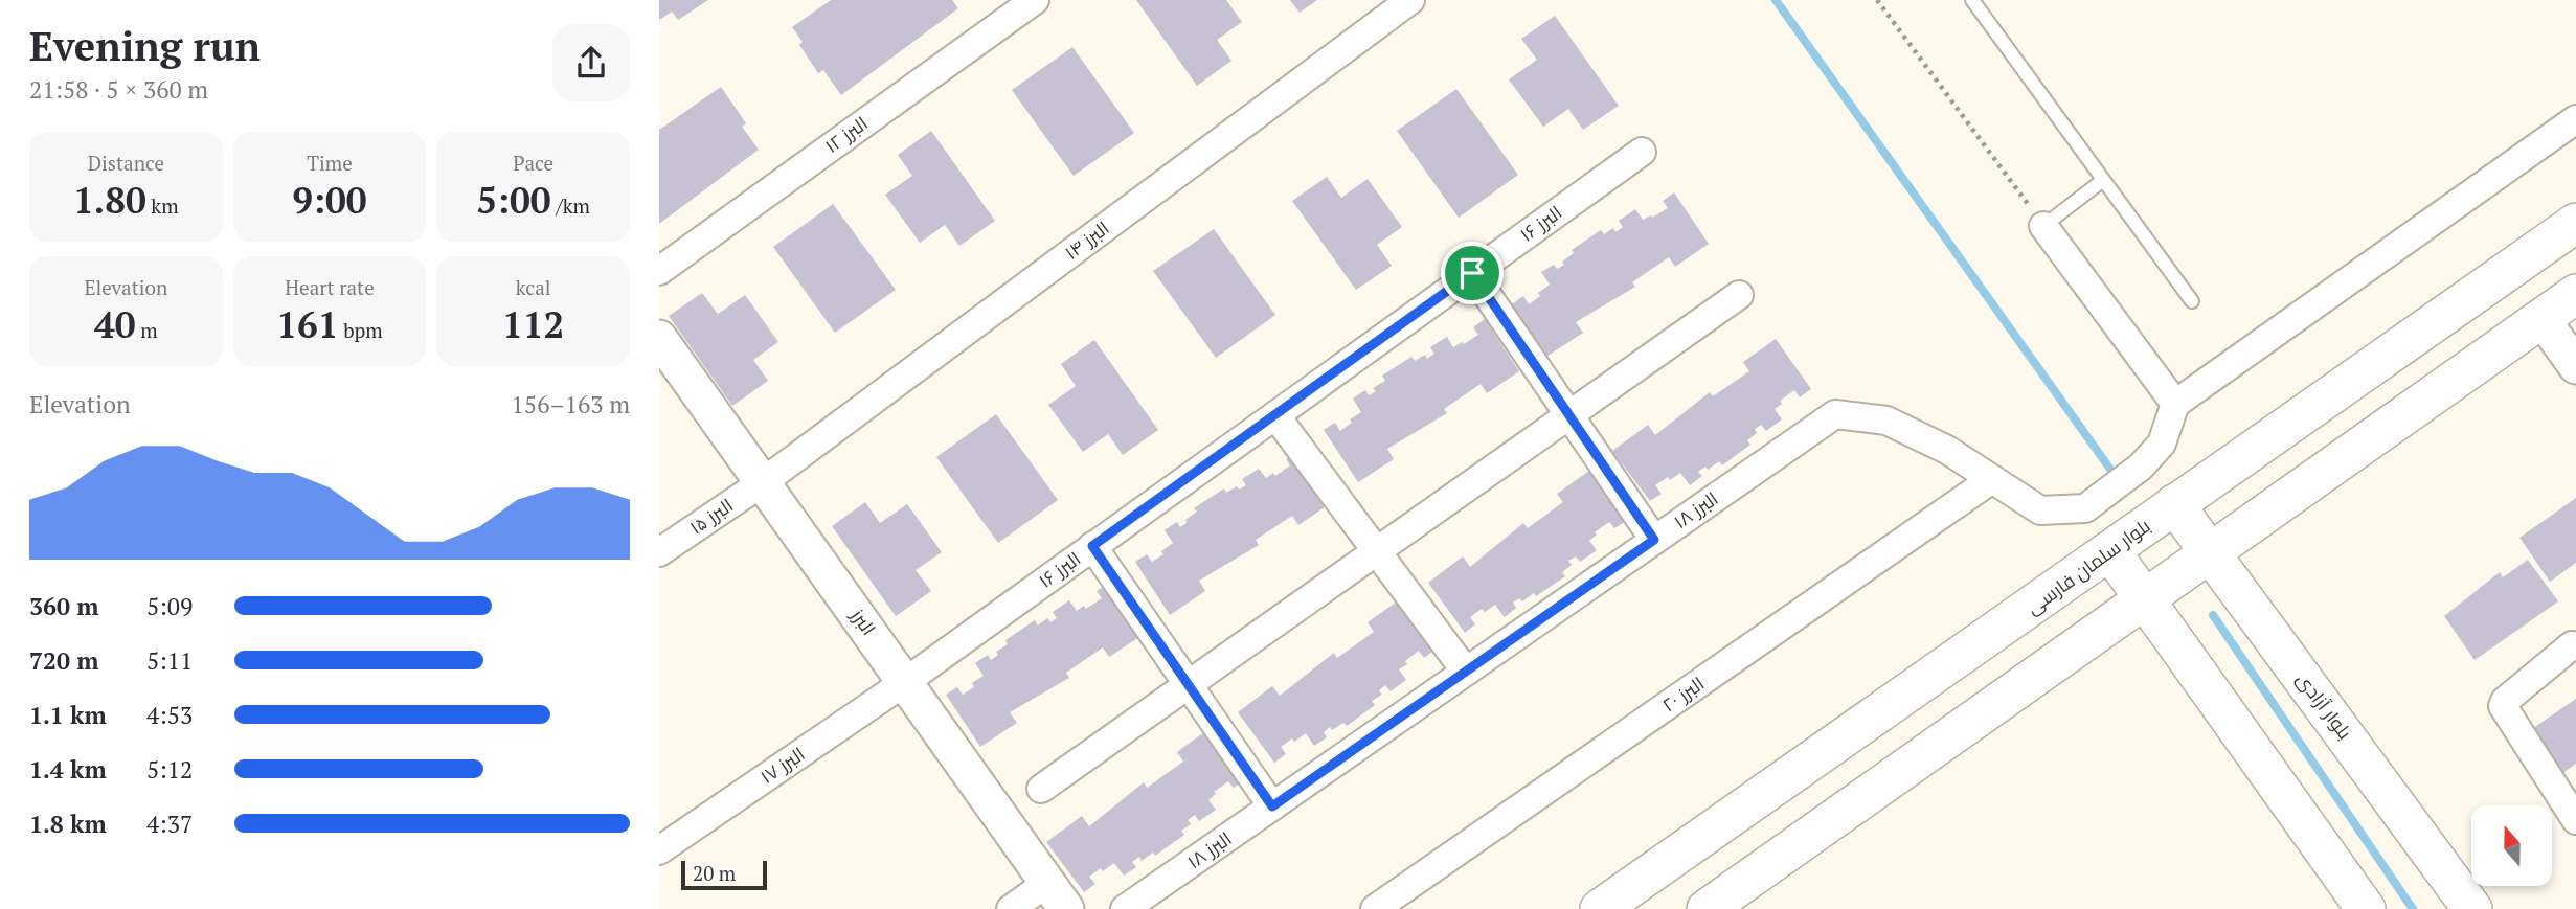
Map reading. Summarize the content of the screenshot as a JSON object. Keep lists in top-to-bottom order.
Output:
{
  "streets": {
    "main road": ["بلوار سلمان فارسی", "بلوار آزادی"],
    "street": [
      "البرز ۱۲",
      "البرز ۱۶",
      "البرز ۱۴",
      "البرز ۱۸",
      "البرز ۱۵",
      "البرز",
      "البرز ۲۰",
      "البرز ۱۷"
    ]
  },
  "crossings": [
    ["البرز ۱۶", "البرز"],
    ["البرز ۱۶", "البرز ۱۷"],
    ["البرز ۱۴", "البرز ۱۵"],
    ["البرز ۱۴", "البرز"],
    ["البرز ۱۸", "البرز ۲۰"],
    ["البرز ۱۵", "البرز"],
    ["بلوار سلمان فارسی", "بلوار آزادی"],
    ["البرز", "البرز ۱۷"]
  ],
  "scale_bar": "20 m",
  "north": "top",
  "page": {
    "heading": ["Evening run", "21:58 · 5 × 360 m"],
    "stats": [
      ["Distance", "1.80 km"],
      ["Time", "9:00"],
      ["Pace", "5:00 /km"],
      ["Elevation", "40 m"],
      ["Heart rate", "161 bpm"],
      ["kcal", "112"]
    ],
    "chart": ["Elevation", "156–163 m"],
    "list": [
      {
        "name": "360 m",
        "note": "5:09"
      },
      {
        "name": "720 m",
        "note": "5:11"
      },
      {
        "name": "1.1 km",
        "note": "4:53"
      },
      {
        "name": "1.4 km",
        "note": "5:12"
      },
      {
        "name": "1.8 km",
        "note": "4:37"
      }
    ],
    "scale": "20 m"
  }
}
